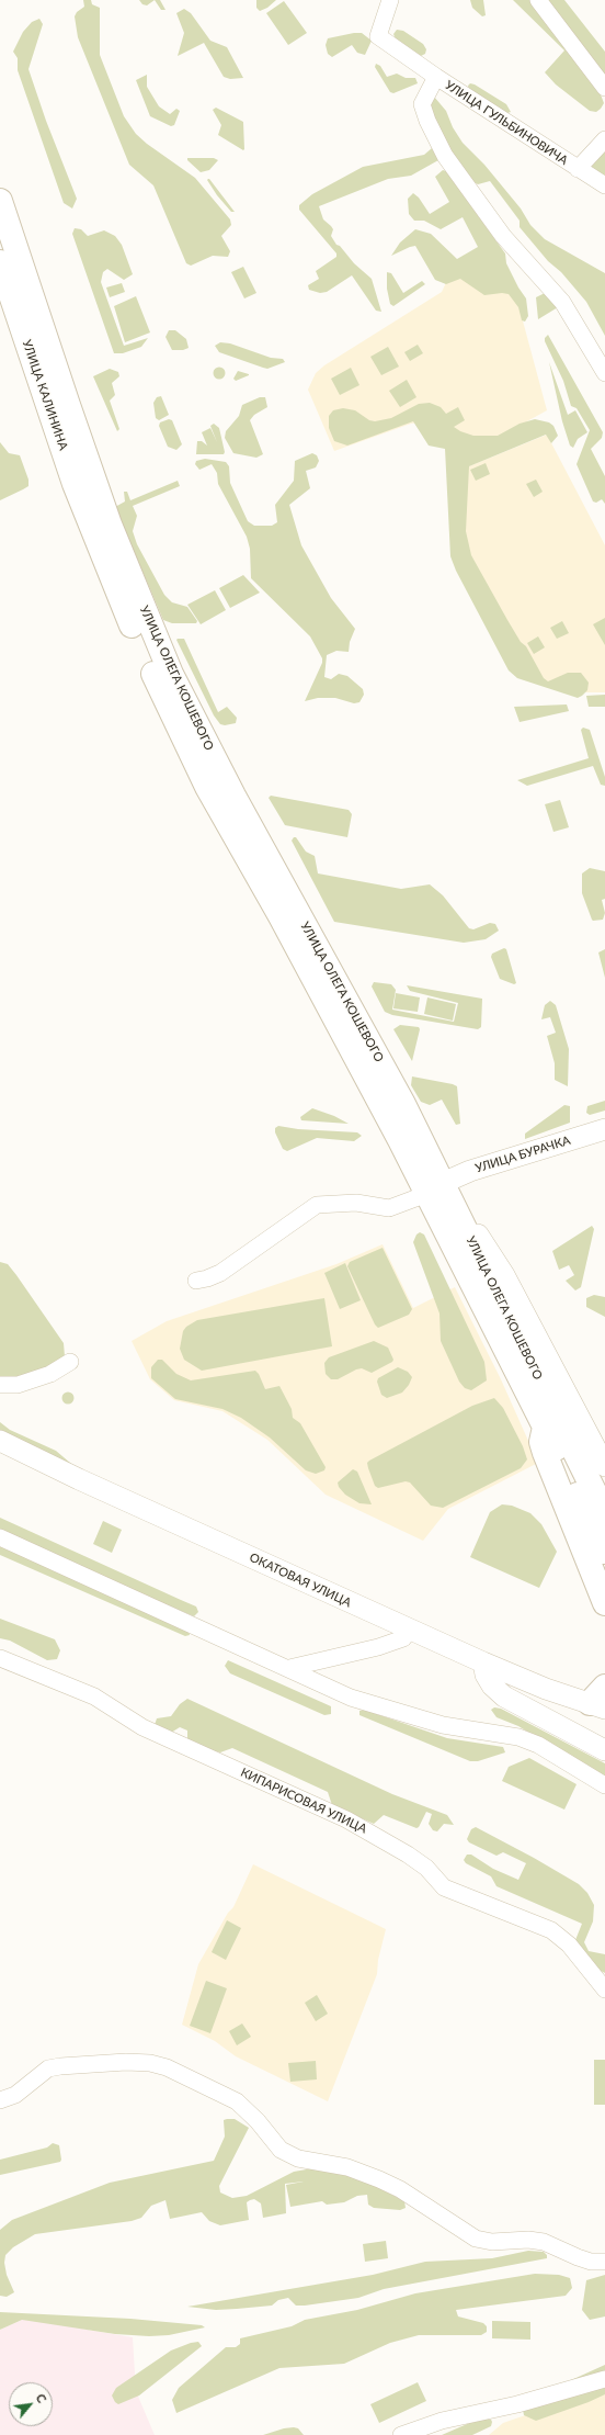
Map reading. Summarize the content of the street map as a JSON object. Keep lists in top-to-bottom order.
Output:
{
  "streets": {
    "highway": ["УЛИЦА КАЛИНИНА", "УЛИЦА ОЛЕГА КОШЕВОГО"],
    "main road": ["УЛИЦА БУРАЧКА", "ОКАТОВАЯ УЛИЦА"],
    "street": ["УЛИЦА ГУЛЬБИНОВИЧА", "КИПАРИСОВАЯ УЛИЦА"]
  },
  "crossings": [
    ["УЛИЦА КАЛИНИНА", "УЛИЦА ОЛЕГА КОШЕВОГО"],
    ["УЛИЦА ОЛЕГА КОШЕВОГО", "УЛИЦА БУРАЧКА"]
  ],
  "north": "top right"
}
